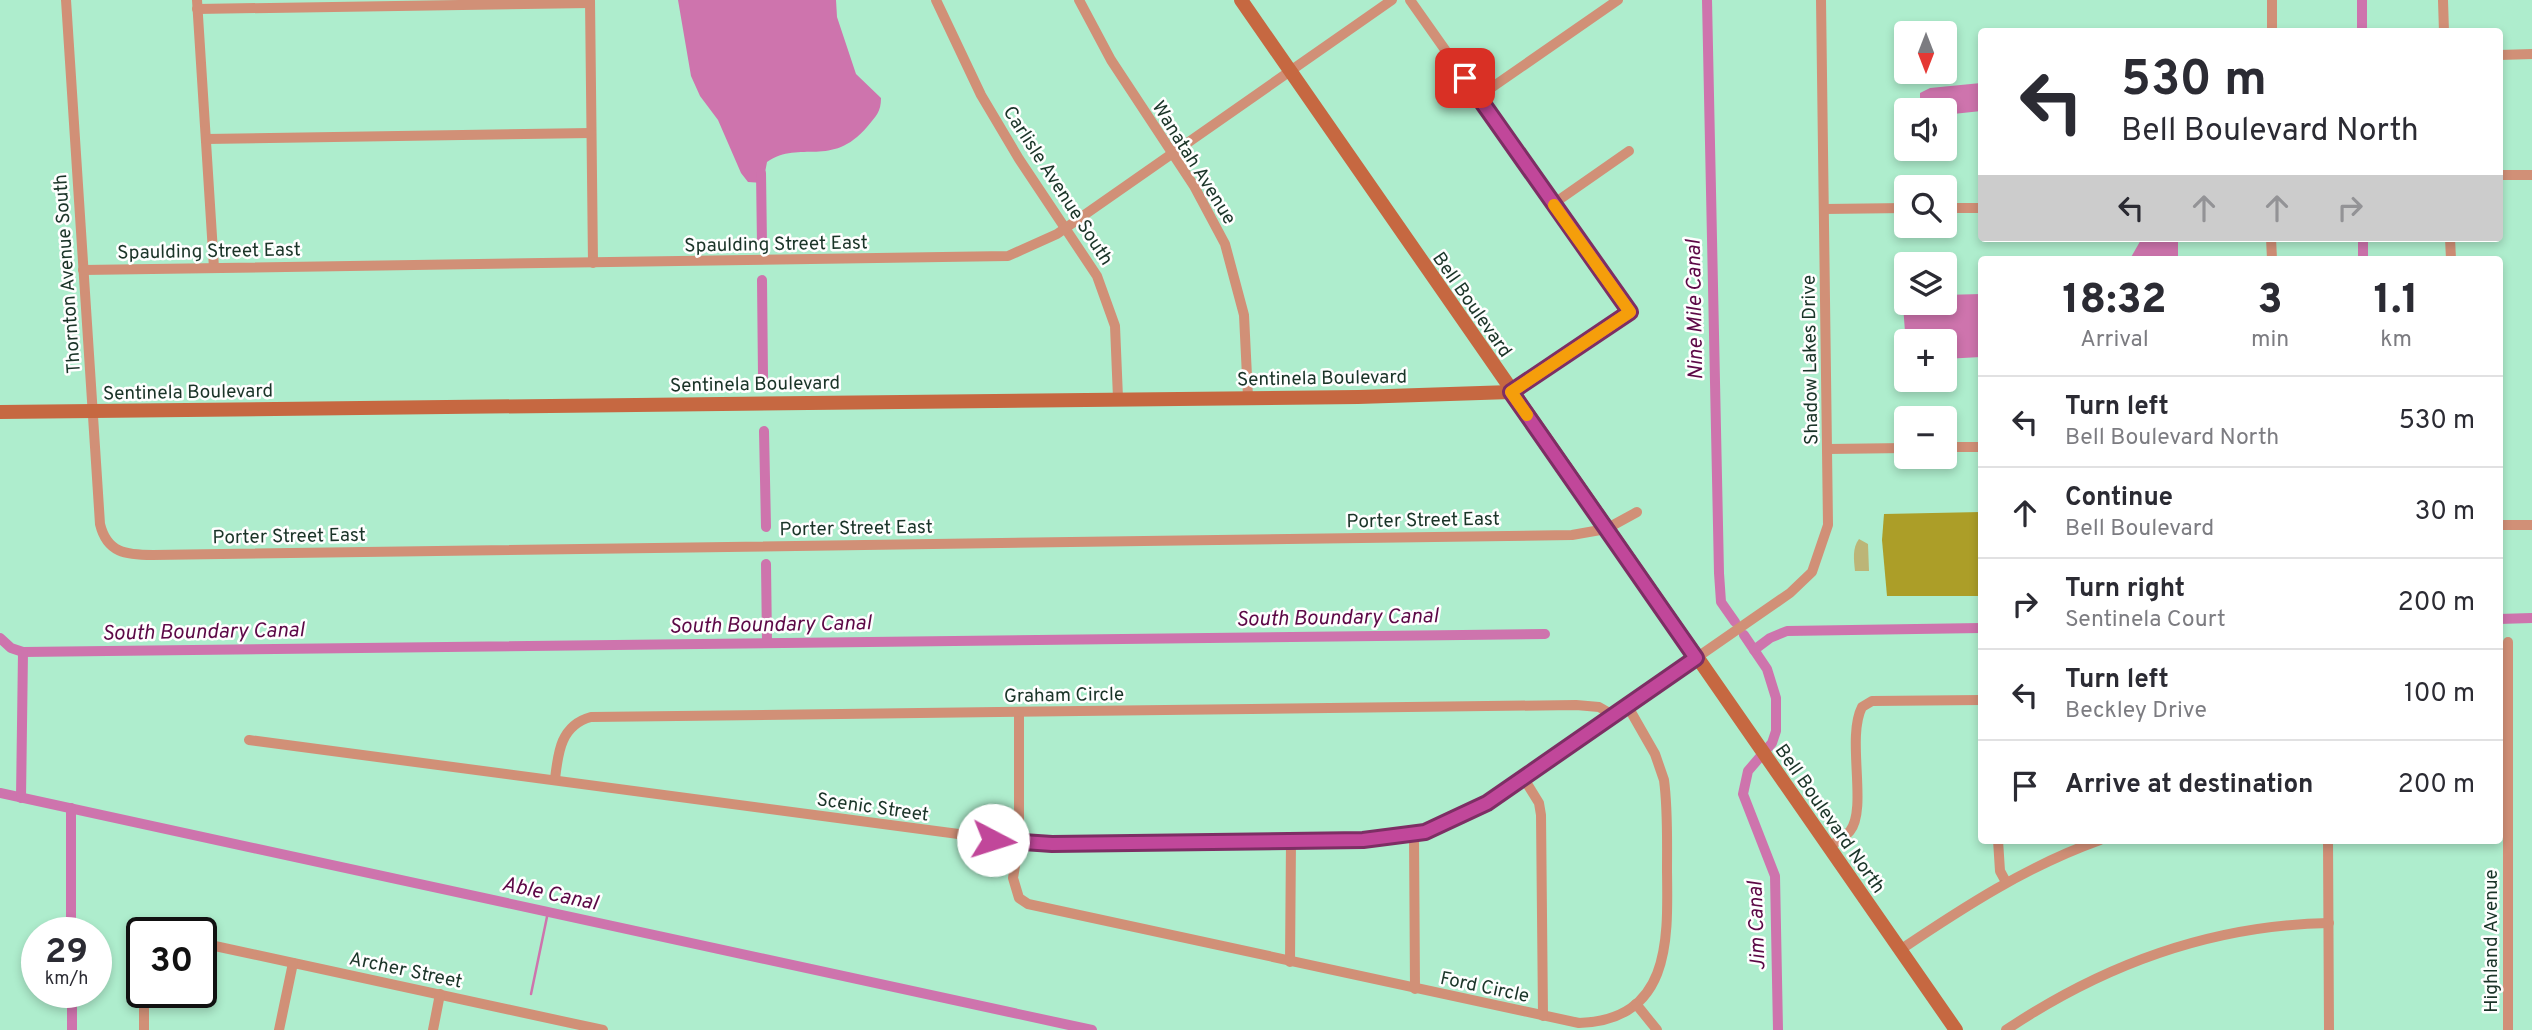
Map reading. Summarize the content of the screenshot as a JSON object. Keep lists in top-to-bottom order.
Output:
{
  "streets": {
    "street": [
      "Wanatah Avenue",
      "Carlisle Avenue South",
      "Spaulding Street East",
      "Thornton Avenue South",
      "Bell Boulevard",
      "Shadow Lakes Drive",
      "Sentinela Boulevard",
      "Porter Street East",
      "Graham Circle",
      "Scenic Street",
      "Bell Boulevard North",
      "Highland Avenue",
      "Archer Street",
      "Ford Circle"
    ]
  },
  "crossings": [
    ["Wanatah Avenue", "Spaulding Street East"],
    ["Wanatah Avenue", "Sentinela Boulevard"],
    ["Carlisle Avenue South", "Spaulding Street East"],
    ["Carlisle Avenue South", "Sentinela Boulevard"],
    ["Spaulding Street East", "Thornton Avenue South"],
    ["Spaulding Street East", "Bell Boulevard"],
    ["Thornton Avenue South", "Sentinela Boulevard"],
    ["Thornton Avenue South", "Porter Street East"],
    ["Bell Boulevard", "Sentinela Boulevard"],
    ["Bell Boulevard", "Porter Street East"],
    ["Bell Boulevard", "Bell Boulevard North"],
    ["Shadow Lakes Drive", "Scenic Street"],
    ["Shadow Lakes Drive", "Bell Boulevard North"],
    ["Graham Circle", "Scenic Street"],
    ["Scenic Street", "Bell Boulevard North"],
    ["Scenic Street", "Ford Circle"]
  ],
  "water": [
    "Nine Mile Canal",
    "South Boundary Canal",
    "Able Canal",
    "Jim Canal"
  ],
  "north": "bottom",
  "page": {
    "map_buttons": ["+", "−"],
    "turn": ["530 m", "Bell Boulevard North"],
    "eta": [
      "18:32",
      "Arrival",
      "3",
      "min",
      "1.1",
      "km"
    ],
    "list": [
      {
        "name": "Turn left",
        "note": "Bell Boulevard North",
        "value": "530 m"
      },
      {
        "name": "Continue",
        "note": "Bell Boulevard",
        "value": "30 m"
      },
      {
        "name": "Turn right",
        "note": "Sentinela Court",
        "value": "200 m"
      },
      {
        "name": "Turn left",
        "note": "Beckley Drive",
        "value": "100 m"
      },
      {
        "name": "Arrive at destination",
        "value": "200 m"
      }
    ],
    "speed": "29 km/h",
    "limit": "30"
  }
}
